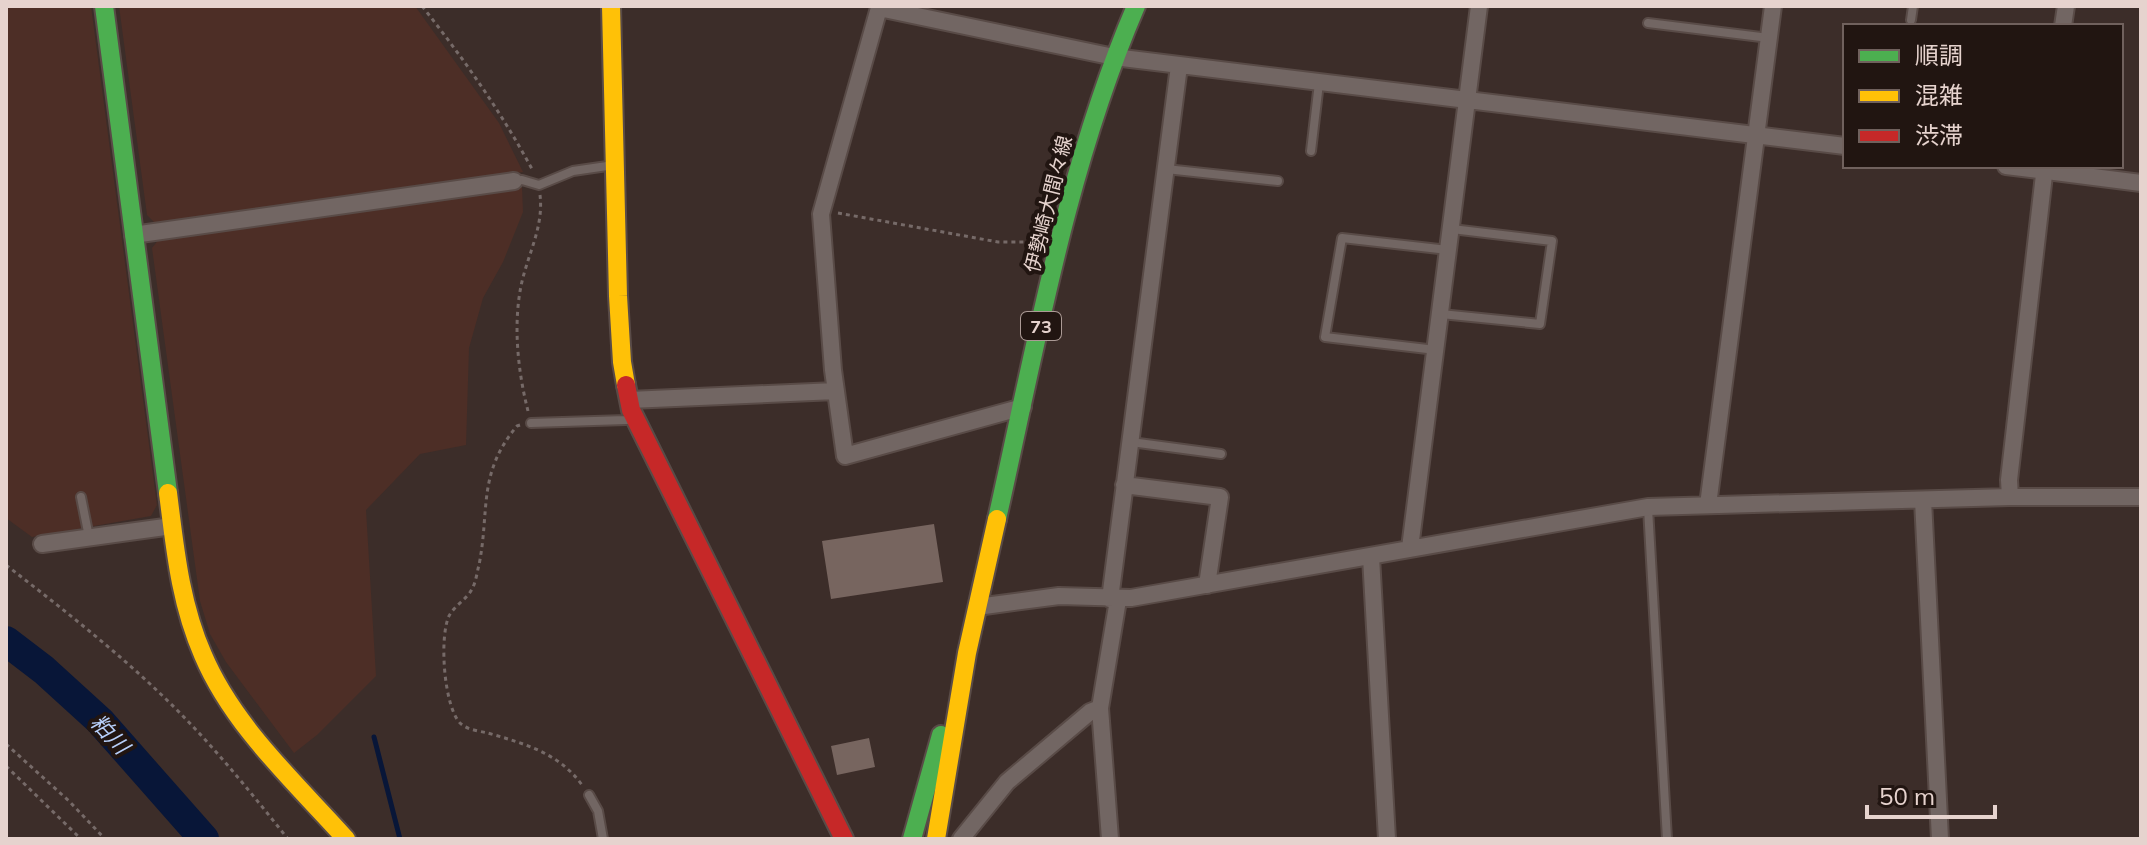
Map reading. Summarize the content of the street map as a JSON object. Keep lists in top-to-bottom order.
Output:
{
  "streets": {
    "street": ["伊勢崎大間々線", "73"]
  },
  "water": ["粕川"],
  "legend": ["順調", "混雑", "渋滞"],
  "scale_bar": "50 m"
}
